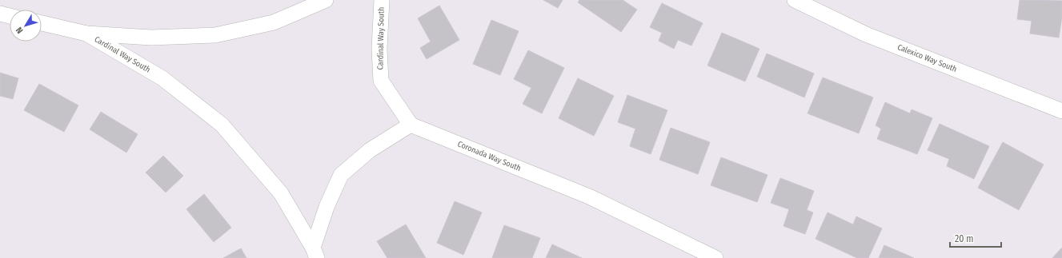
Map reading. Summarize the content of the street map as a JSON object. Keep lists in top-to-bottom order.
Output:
{
  "streets": {
    "street": ["Cardinal Way South", "Calexico Way South", "Coronada Way South"]
  },
  "crossings": [
    ["Cardinal Way South", "Coronada Way South"]
  ],
  "scale_bar": "20 m",
  "north": "bottom left"
}
